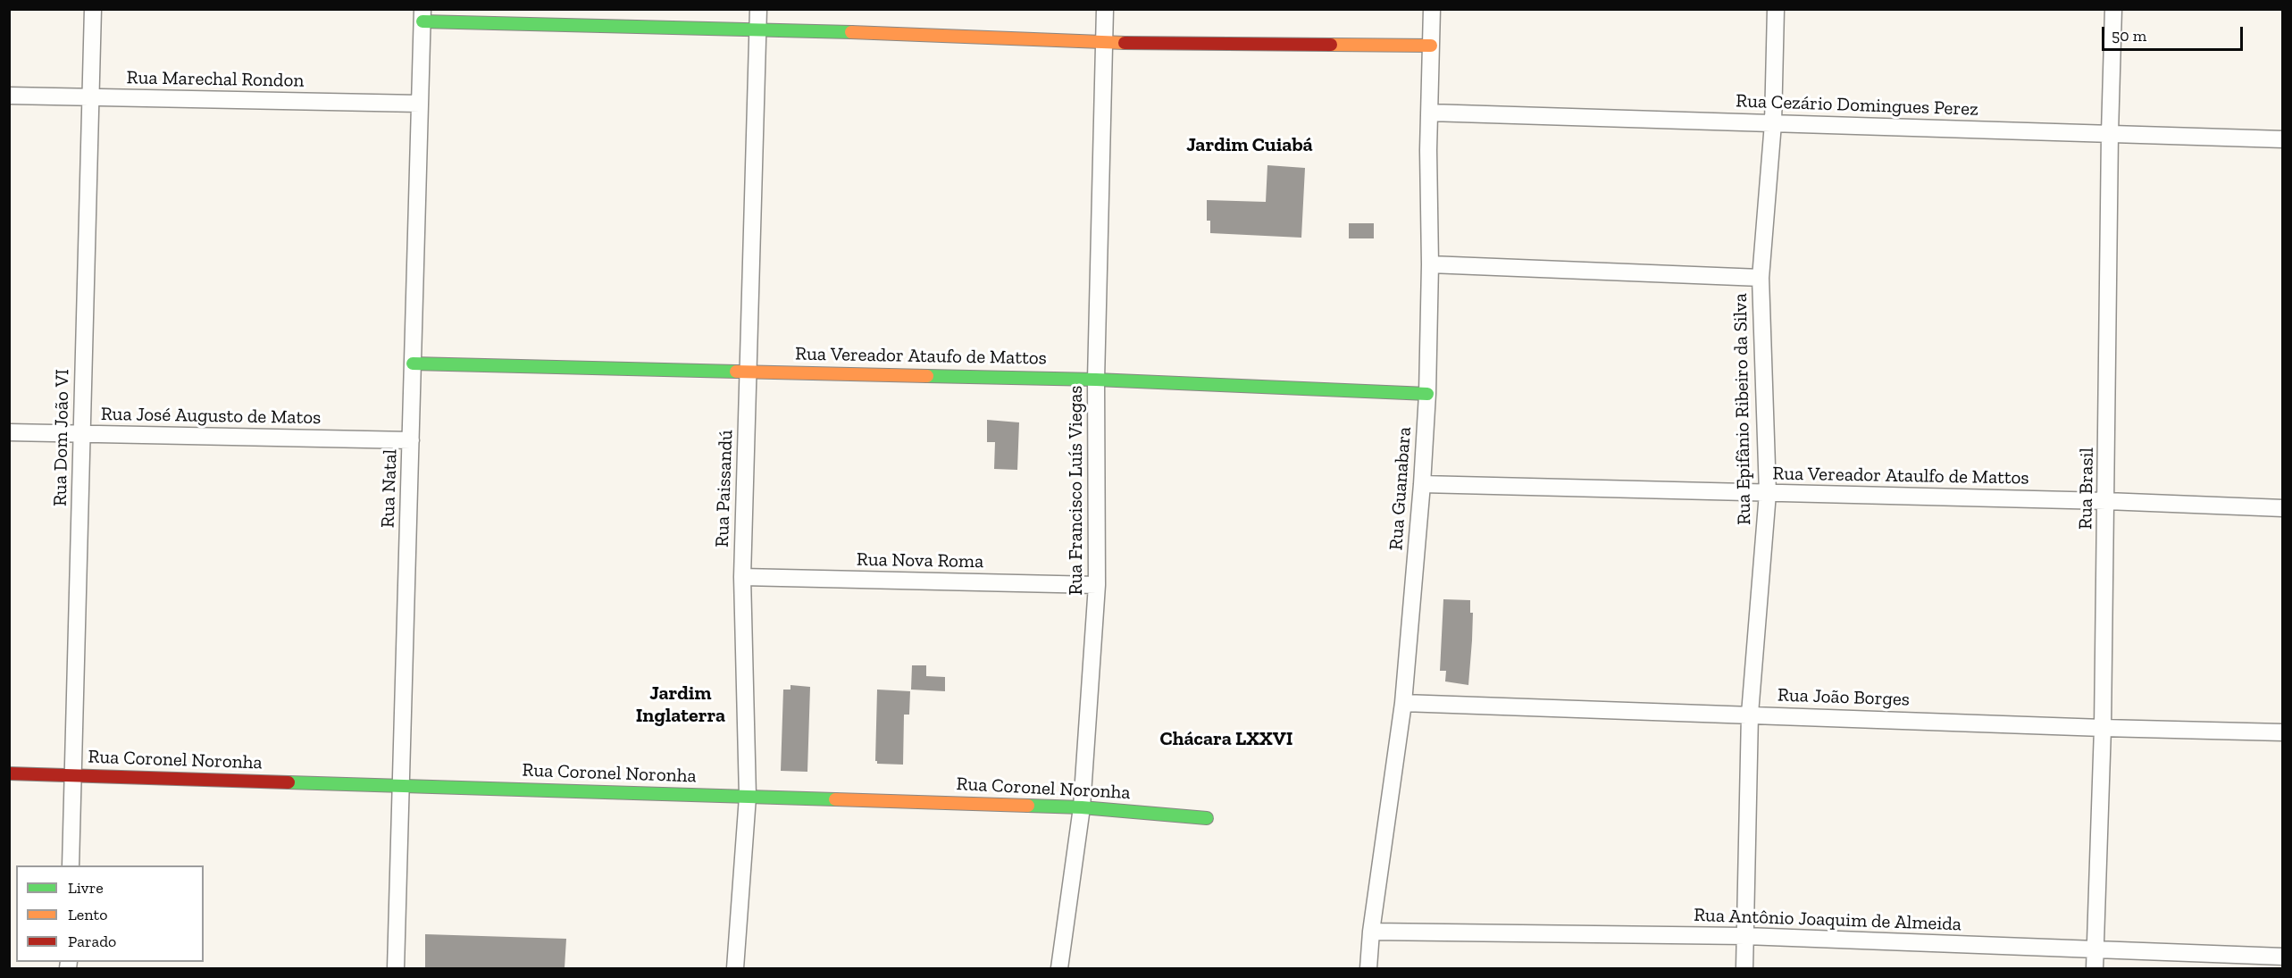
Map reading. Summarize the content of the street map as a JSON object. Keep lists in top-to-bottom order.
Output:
{
  "streets": {
    "street": [
      "Rua Marechal Rondon",
      "Rua Cezário Domingues Perez",
      "Rua Vereador Ataufo de Mattos",
      "Rua Epifânio Ribeiro da Silva",
      "Rua José Augusto de Matos",
      "Rua Dom João VI",
      "Rua Vereador Ataulfo de Mattos",
      "Rua Natal",
      "Rua Paissandú",
      "Rua Guanabara",
      "Rua Brasil",
      "Rua Francisco Luís Viegas",
      "Rua Nova Roma",
      "Rua João Borges",
      "Rua Coronel Noronha",
      "Rua Antônio Joaquim de Almeida"
    ]
  },
  "crossings": [
    ["Rua Marechal Rondon", "Rua Dom João VI"],
    ["Rua Marechal Rondon", "Rua Natal"],
    ["Rua Cezário Domingues Perez", "Rua Epifânio Ribeiro da Silva"],
    ["Rua Cezário Domingues Perez", "Rua Guanabara"],
    ["Rua Cezário Domingues Perez", "Rua Brasil"],
    ["Rua Vereador Ataufo de Mattos", "Rua Natal"],
    ["Rua Vereador Ataufo de Mattos", "Rua Paissandú"],
    ["Rua Vereador Ataufo de Mattos", "Rua Guanabara"],
    ["Rua Vereador Ataufo de Mattos", "Rua Francisco Luís Viegas"],
    ["Rua Epifânio Ribeiro da Silva", "Rua Vereador Ataulfo de Mattos"],
    ["Rua Epifânio Ribeiro da Silva", "Rua João Borges"],
    ["Rua Epifânio Ribeiro da Silva", "Rua Antônio Joaquim de Almeida"],
    ["Rua José Augusto de Matos", "Rua Dom João VI"],
    ["Rua José Augusto de Matos", "Rua Natal"],
    ["Rua Dom João VI", "Rua Coronel Noronha"],
    ["Rua Vereador Ataulfo de Mattos", "Rua Guanabara"],
    ["Rua Vereador Ataulfo de Mattos", "Rua Brasil"],
    ["Rua Natal", "Rua Coronel Noronha"],
    ["Rua Paissandú", "Rua Nova Roma"],
    ["Rua Paissandú", "Rua Coronel Noronha"],
    ["Rua Guanabara", "Rua João Borges"],
    ["Rua Guanabara", "Rua Antônio Joaquim de Almeida"],
    ["Rua Brasil", "Rua João Borges"],
    ["Rua Brasil", "Rua Antônio Joaquim de Almeida"],
    ["Rua Francisco Luís Viegas", "Rua Nova Roma"],
    ["Rua Francisco Luís Viegas", "Rua Coronel Noronha"]
  ],
  "districts": ["Jardim Cuiabá", "Jardim Inglaterra", "Chácara LXXVI"],
  "legend": ["Livre", "Lento", "Parado"],
  "scale_bar": "50 m"
}
